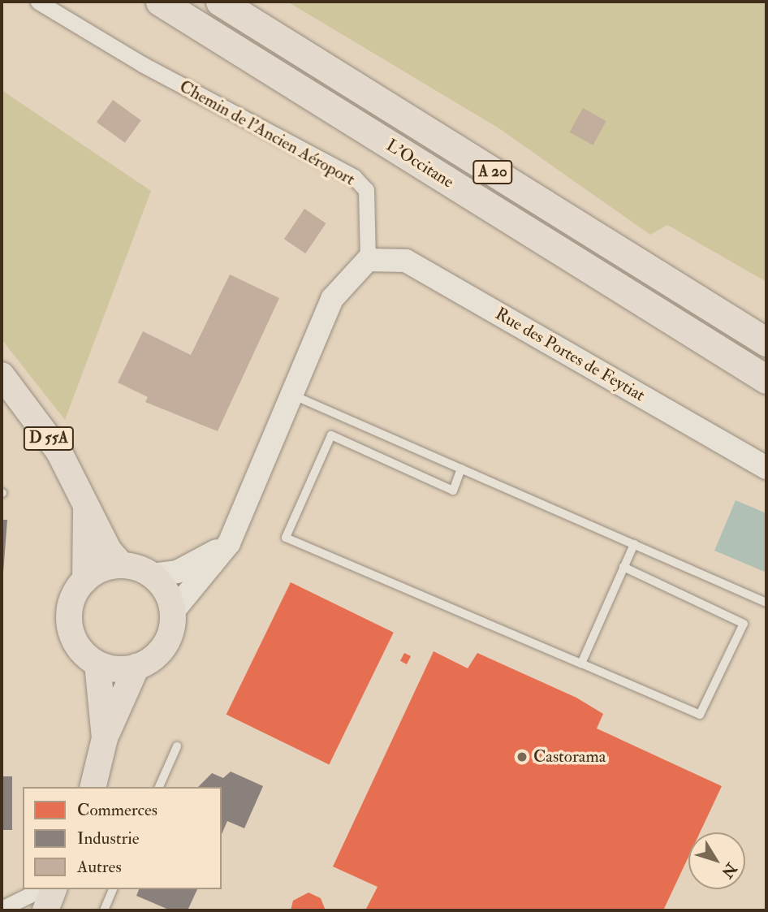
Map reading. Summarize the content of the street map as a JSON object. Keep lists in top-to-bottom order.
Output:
{
  "streets": {
    "highway": ["L'Occitane", "A 20"],
    "main road": ["D 55A"],
    "street": ["Chemin de l'Ancien Aéroport", "Rue des Portes de Feytiat"]
  },
  "crossings": [
    ["Chemin de l'Ancien Aéroport", "Rue des Portes de Feytiat"]
  ],
  "places": ["Castorama"],
  "legend": ["Commerces", "Industrie", "Autres"],
  "north": "bottom right"
}
